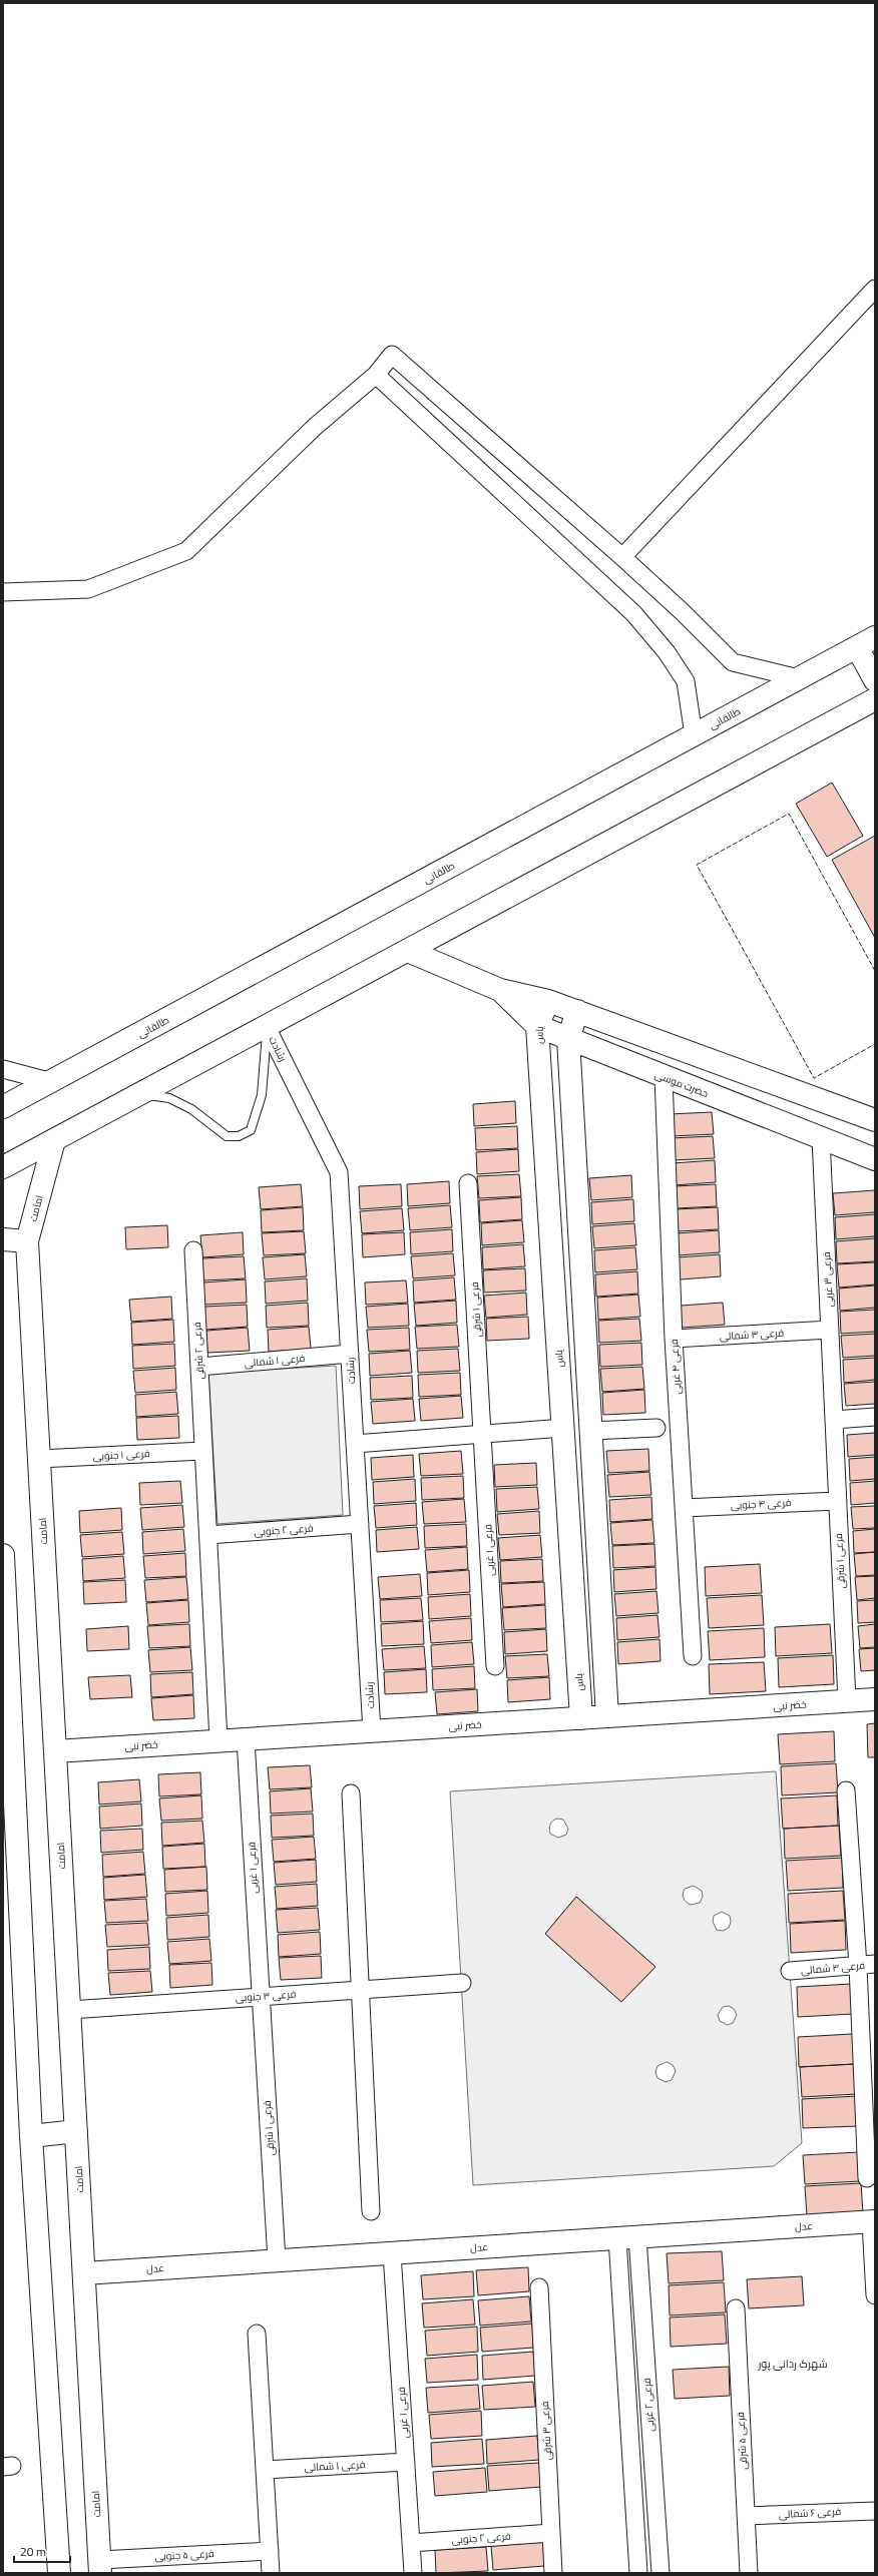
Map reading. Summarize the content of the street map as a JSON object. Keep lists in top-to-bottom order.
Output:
{
  "streets": {
    "main road": [
      "طالقانی",
      "یاس",
      "حضرت موسی",
      "امامت",
      "خضر نبی",
      "عدل"
    ],
    "street": [
      "رشادت",
      "فرعی ۳ غربی",
      "فرعی ۱ شرقی",
      "فرعی ۳ شمالی",
      "فرعی ۲ شرقی",
      "فرعی ۱ شمالی",
      "فرعی ۴ غربی",
      "فرعی ۱ جنوبی",
      "فرعی ۴ جنوبی",
      "فرعی ۲ جنوبی",
      "فرعی ۱ غربی",
      "فرعی ۴ شمالی",
      "فرعی ۳ جنوبی",
      "فرعی ۲ غربی",
      "فرعی ۳ شرقی",
      "فرعی ۵ شرقی",
      "فرعی ۶ شمالی",
      "فرعی ۵ جنوبی"
    ]
  },
  "crossings": [
    ["یاس", "حضرت موسی"],
    ["یاس", "خضر نبی"],
    ["رشادت", "فرعی ۱ شمالی"],
    ["رشادت", "فرعی ۲ جنوبی"],
    ["رشادت", "خضر نبی"],
    ["حضرت موسی", "فرعی ۳ غربی"],
    ["حضرت موسی", "فرعی ۴ غربی"],
    ["امامت", "فرعی ۱ جنوبی"],
    ["امامت", "خضر نبی"],
    ["امامت", "فرعی ۳ جنوبی"],
    ["امامت", "عدل"],
    ["امامت", "فرعی ۵ جنوبی"],
    ["فرعی ۳ غربی", "فرعی ۱ شرقی"],
    ["فرعی ۳ غربی", "فرعی ۳ شمالی"],
    ["فرعی ۱ شرقی", "فرعی ۴ جنوبی"],
    ["فرعی ۱ شرقی", "فرعی ۱ غربی"],
    ["فرعی ۱ شرقی", "خضر نبی"],
    ["فرعی ۱ شرقی", "فرعی ۳ جنوبی"],
    ["فرعی ۱ شرقی", "عدل"],
    ["فرعی ۳ شمالی", "فرعی ۴ غربی"],
    ["فرعی ۲ شرقی", "فرعی ۱ شمالی"],
    ["فرعی ۲ شرقی", "فرعی ۱ جنوبی"],
    ["فرعی ۲ شرقی", "فرعی ۲ جنوبی"],
    ["فرعی ۲ شرقی", "خضر نبی"],
    ["فرعی ۱ شمالی", "فرعی ۱ غربی"],
    ["فرعی ۴ غربی", "فرعی ۴ جنوبی"],
    ["فرعی ۲ جنوبی", "فرعی ۱ غربی"],
    ["فرعی ۲ جنوبی", "فرعی ۳ شرقی"],
    ["فرعی ۱ غربی", "خضر نبی"],
    ["فرعی ۱ غربی", "فرعی ۳ جنوبی"],
    ["فرعی ۱ غربی", "عدل"],
    ["عدل", "فرعی ۲ غربی"],
    ["فرعی ۵ شرقی", "فرعی ۶ شمالی"]
  ],
  "districts": ["شهرک ردانی پور"],
  "scale_bar": "20 m"
}
